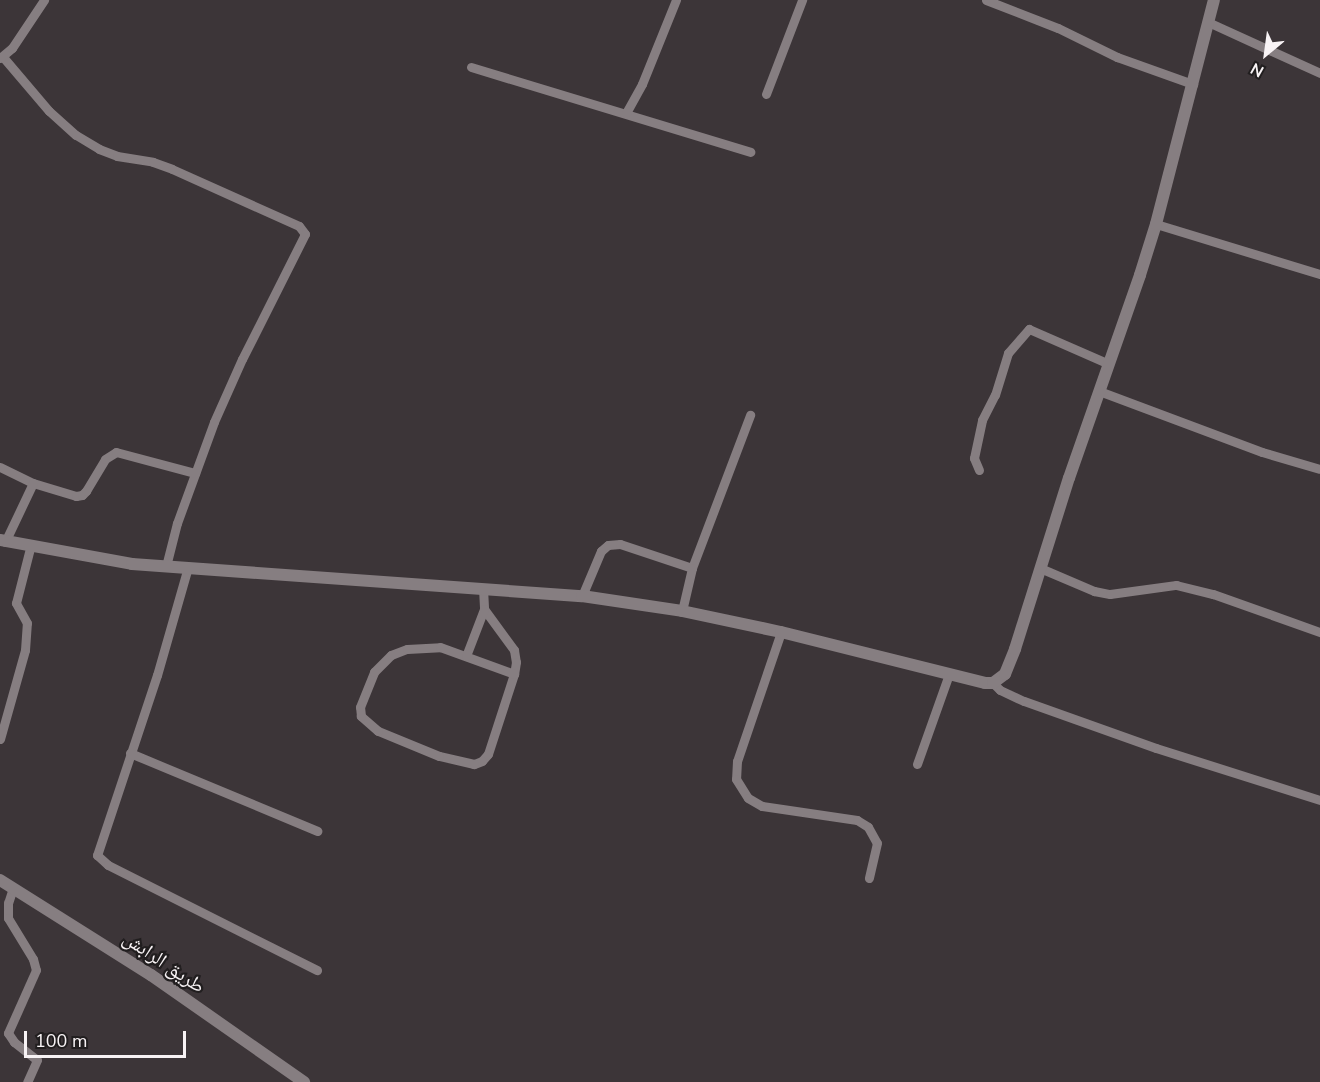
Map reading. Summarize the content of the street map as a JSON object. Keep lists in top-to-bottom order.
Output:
{
  "streets": {
    "street": ["طريق الرابش"]
  },
  "scale_bar": "100 m",
  "north": "bottom left"
}
